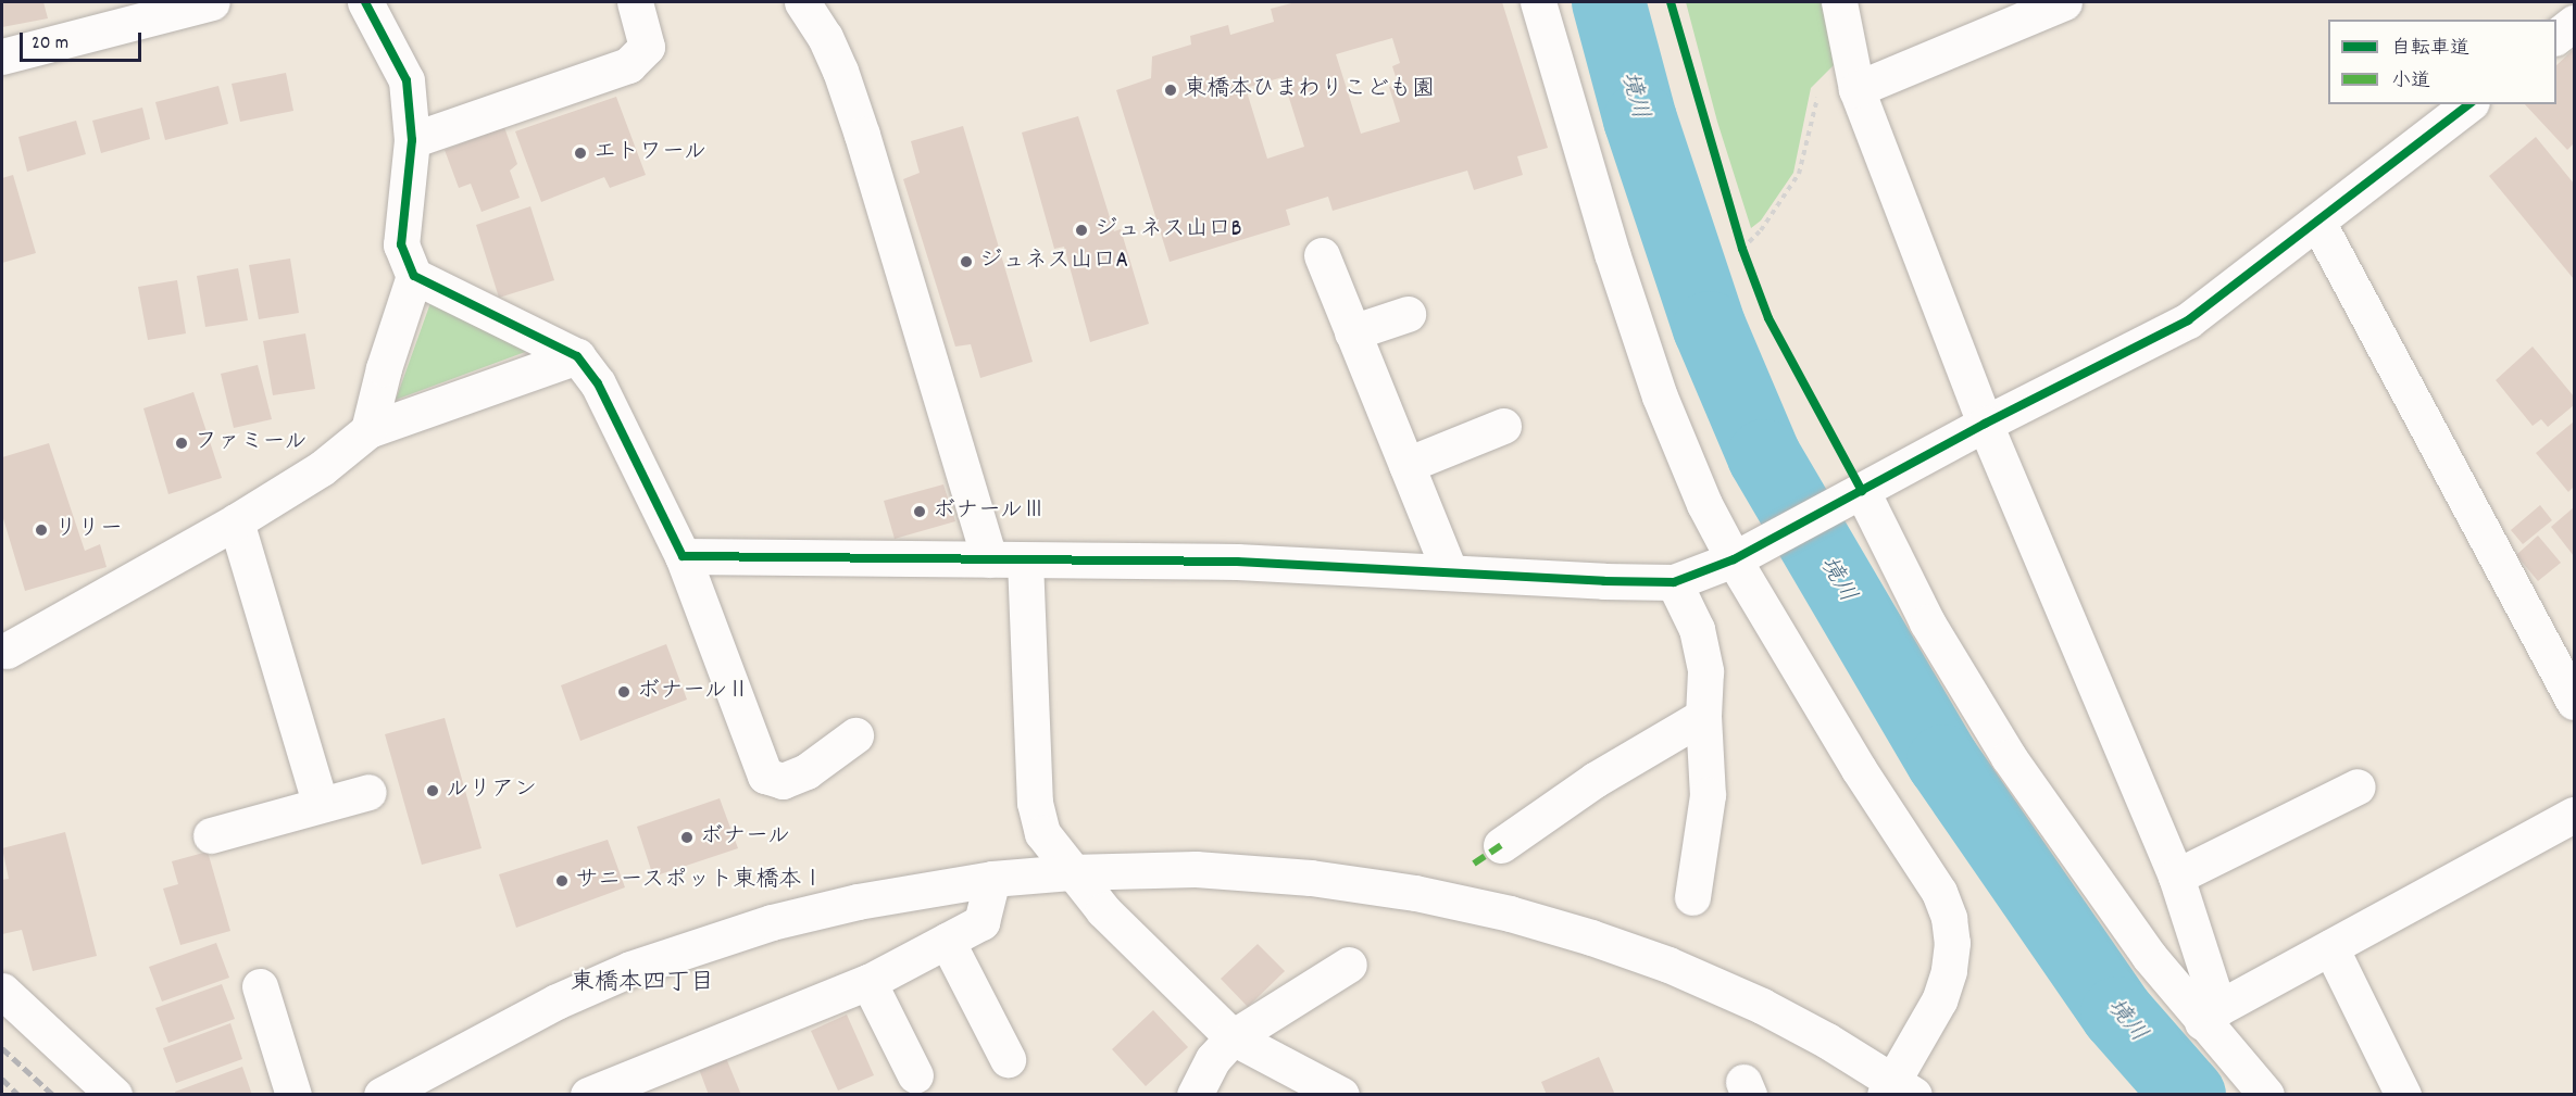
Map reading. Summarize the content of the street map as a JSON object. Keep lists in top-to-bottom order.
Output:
{
  "districts": ["東橋本四丁目"],
  "water": ["境川"],
  "places": [
    "東橋本ひまわりこども園",
    "エトワール",
    "ジュネス山口B",
    "ジュネス山口A",
    "ファミール",
    "ボナールⅢ",
    "リリー",
    "ボナールⅡ",
    "ルリアン",
    "ボナール",
    "サニースポット東橋本Ⅰ"
  ],
  "legend": ["自転車道", "小道"],
  "scale_bar": "20 m"
}
